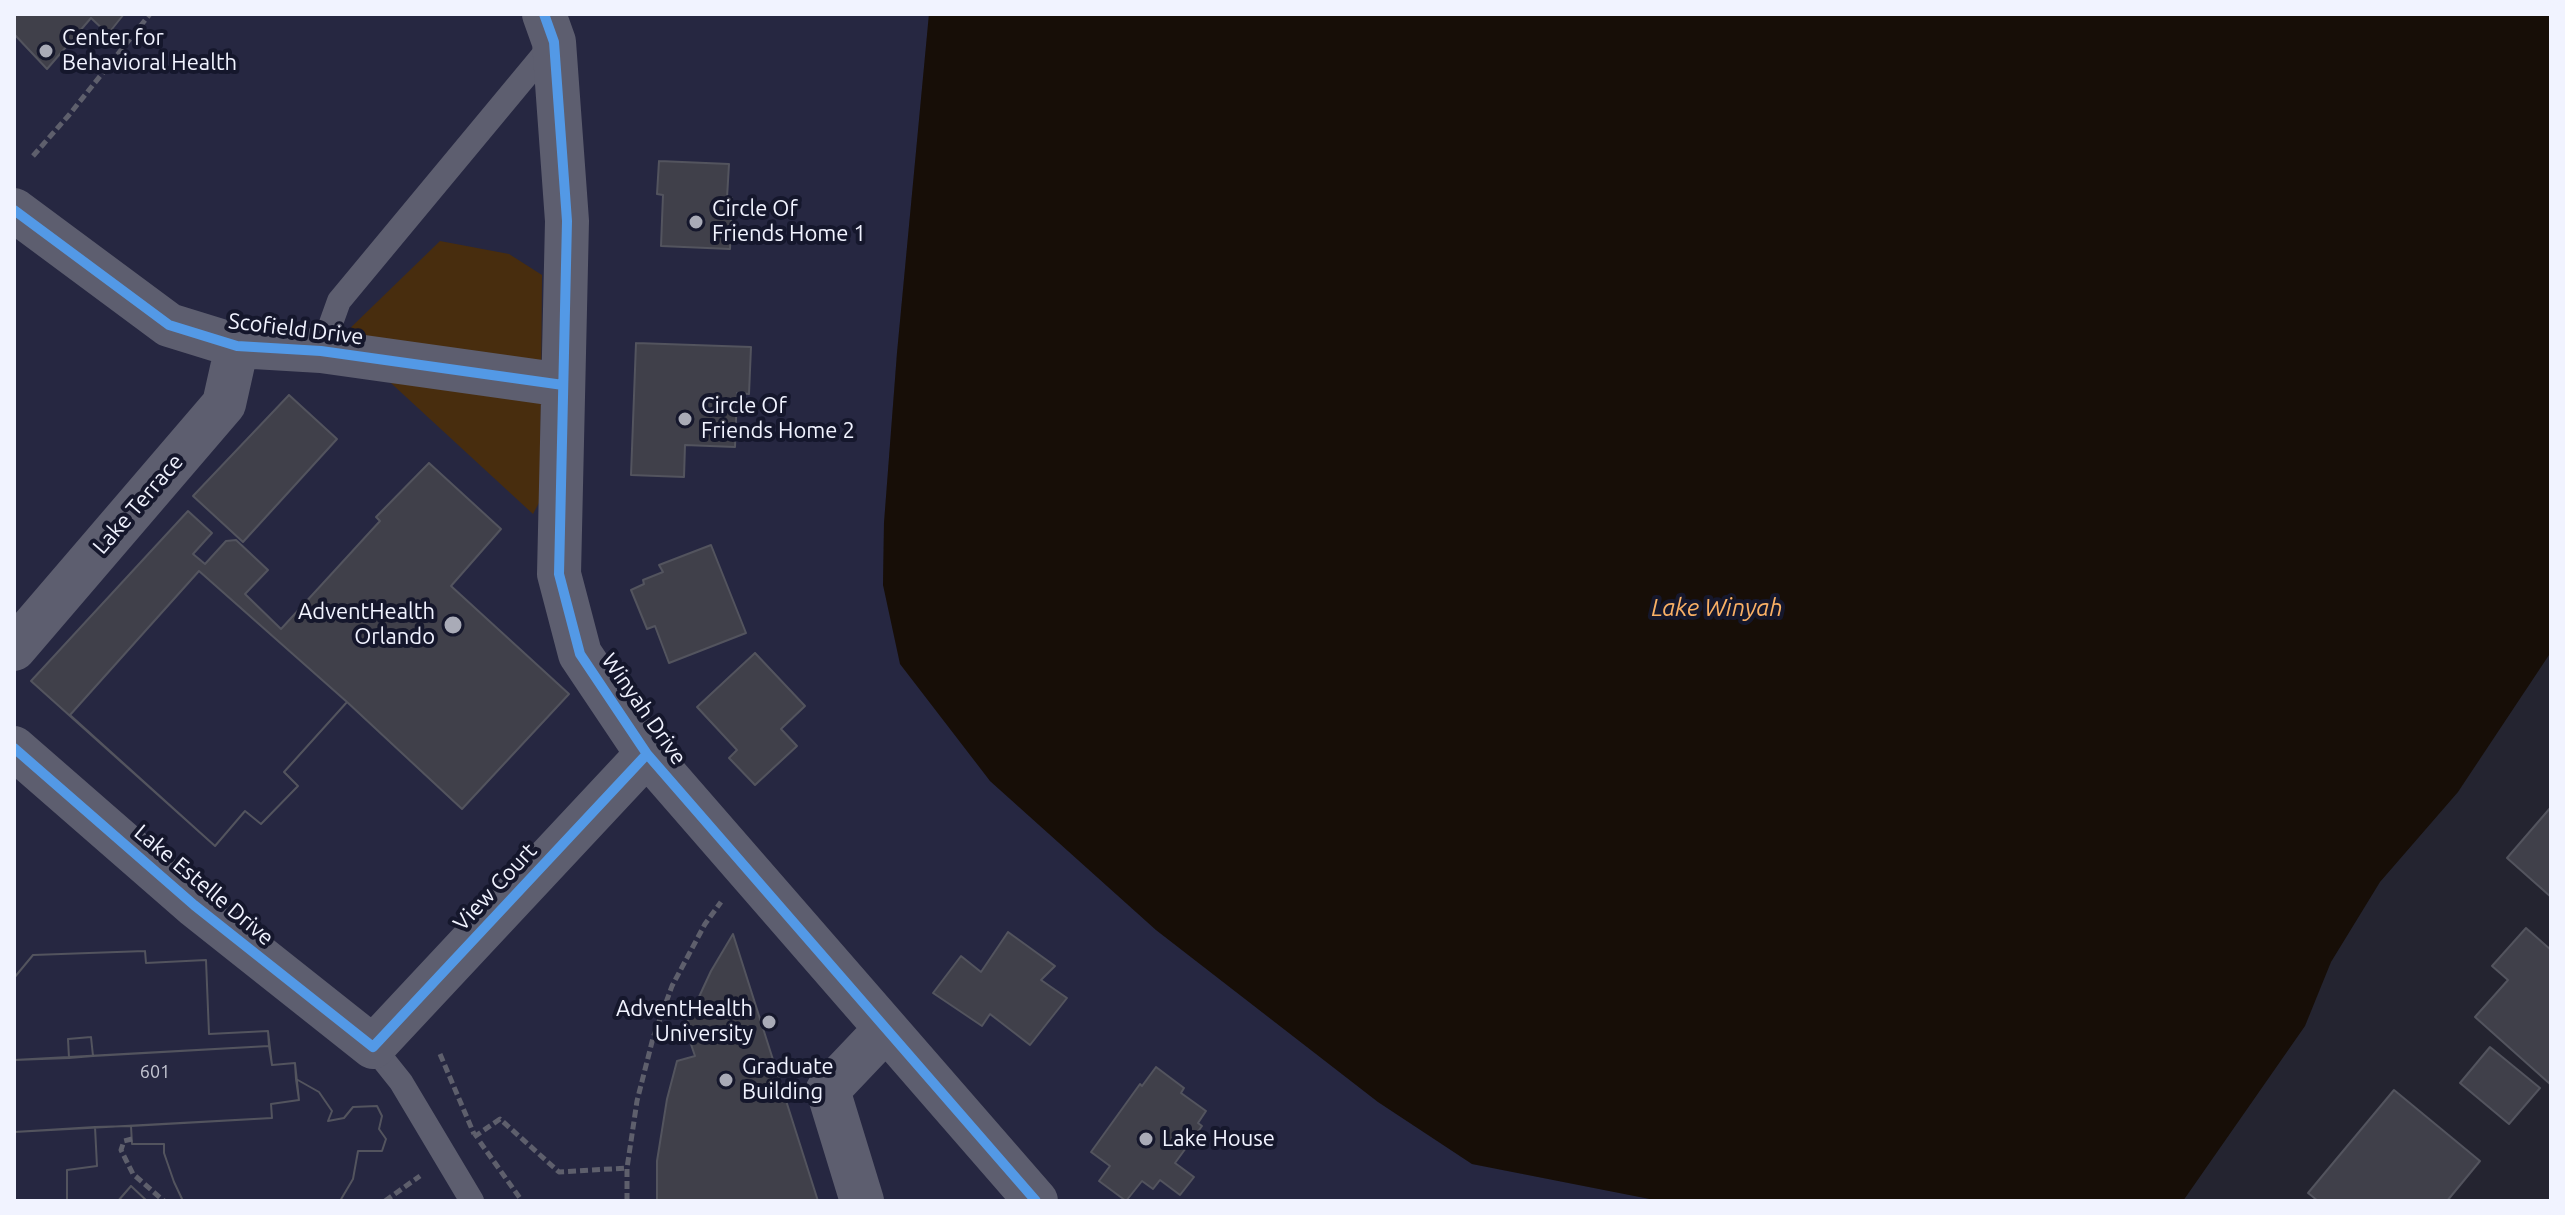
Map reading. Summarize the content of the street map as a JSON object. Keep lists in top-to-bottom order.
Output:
{
  "streets": {
    "street": [
      "Scofield Drive",
      "Lake Terrace",
      "Winyah Drive",
      "Lake Estelle Drive",
      "View Court"
    ]
  },
  "crossings": [
    ["Scofield Drive", "Lake Terrace"],
    ["Scofield Drive", "Winyah Drive"],
    ["Winyah Drive", "View Court"],
    ["Lake Estelle Drive", "View Court"]
  ],
  "water": ["Lake Winyah"],
  "places": [
    "Center for Behavioral Health",
    "Circle Of Friends Home 1",
    "Circle Of Friends Home 2",
    "AdventHealth Orlando",
    "AdventHealth University",
    "Graduate Building",
    "Lake House"
  ],
  "house_numbers": ["601"]
}
